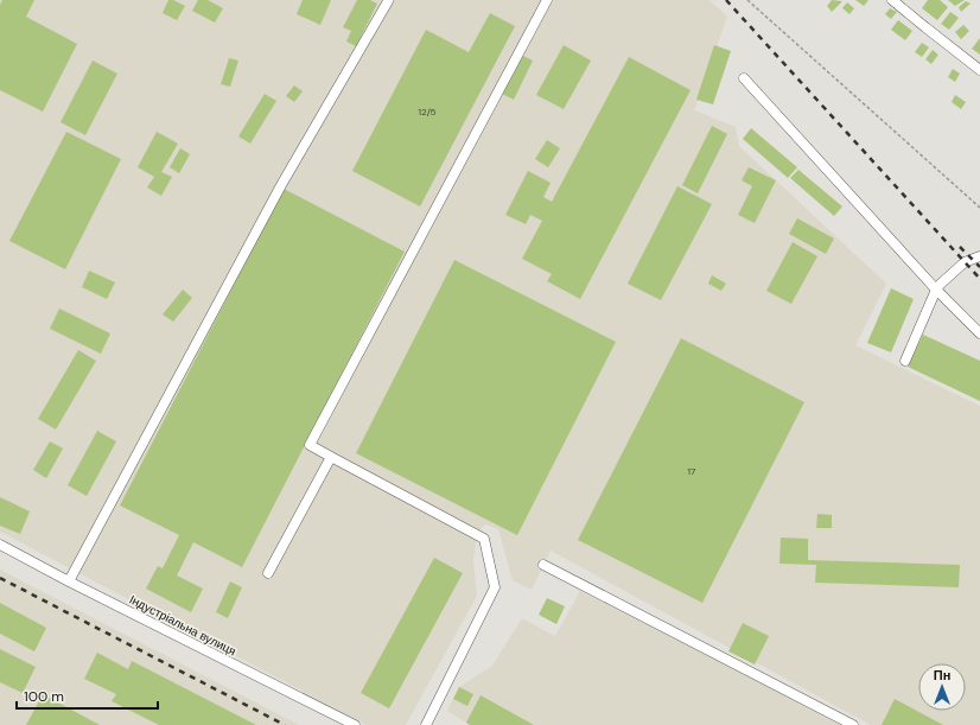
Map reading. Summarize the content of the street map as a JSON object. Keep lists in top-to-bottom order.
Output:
{
  "streets": {
    "street": ["Індустріальна вулиця"]
  },
  "house_numbers": ["12/5", "17"],
  "scale_bar": "100 m",
  "north": "top"
}
